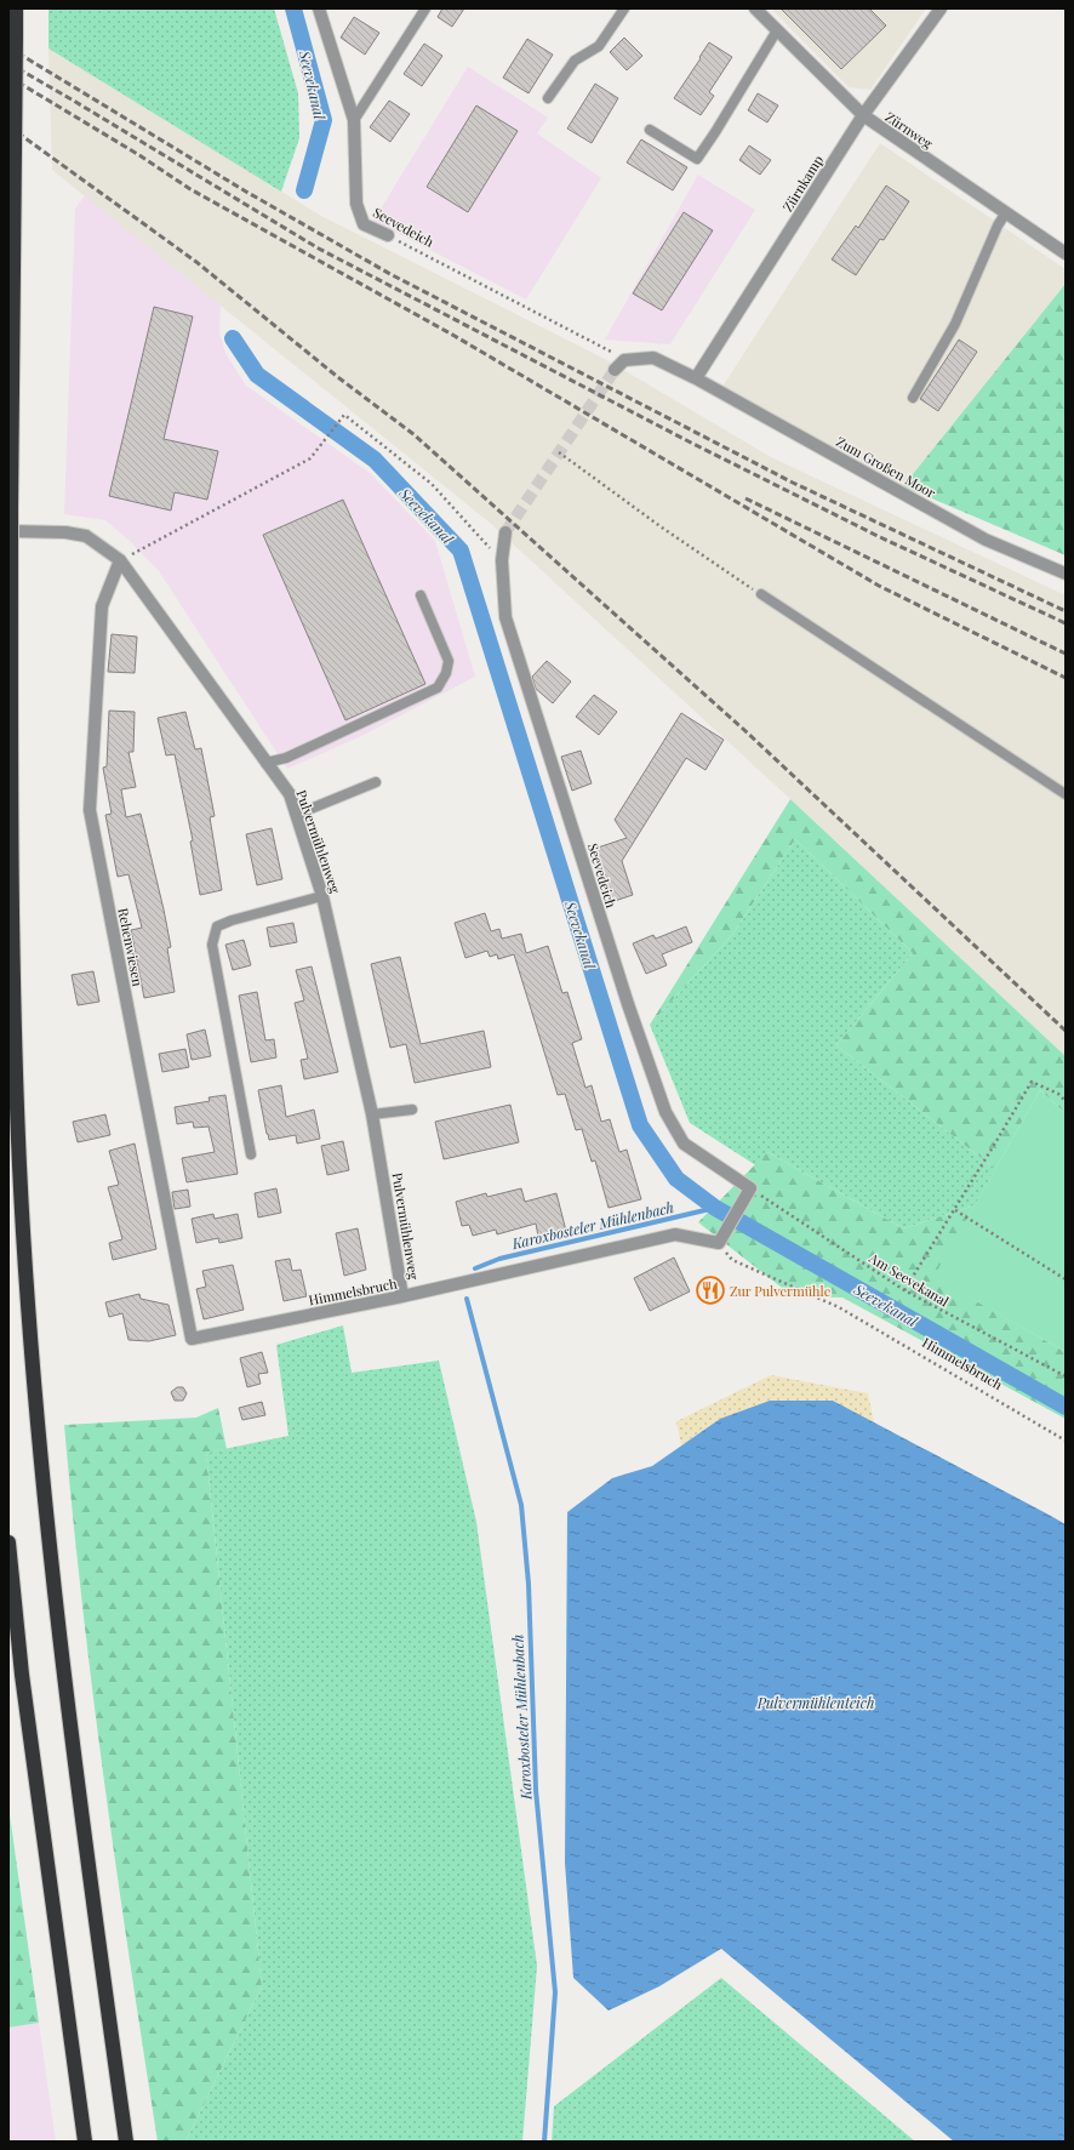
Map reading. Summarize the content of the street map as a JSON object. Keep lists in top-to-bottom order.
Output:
{
  "streets": {
    "street": [
      "Zürnweg",
      "Zürnkamp",
      "Seevedeich",
      "Zum Großen Moor",
      "Pulvermühlenweg",
      "Rehenwiesen",
      "Himmelsbruch"
    ],
    "path": ["Am Seevekanal"]
  },
  "crossings": [
    ["Zürnweg", "Zürnkamp"],
    ["Zürnkamp", "Zum Großen Moor"],
    ["Seevedeich", "Am Seevekanal"],
    ["Pulvermühlenweg", "Rehenwiesen"],
    ["Pulvermühlenweg", "Himmelsbruch"],
    ["Rehenwiesen", "Himmelsbruch"]
  ],
  "water": ["Seevekanal", "Karoxbosteler Mühlenbach", "Pulvermühlenteich"],
  "places": {
    "restaurant": ["Zur Pulvermühle"]
  }
}
